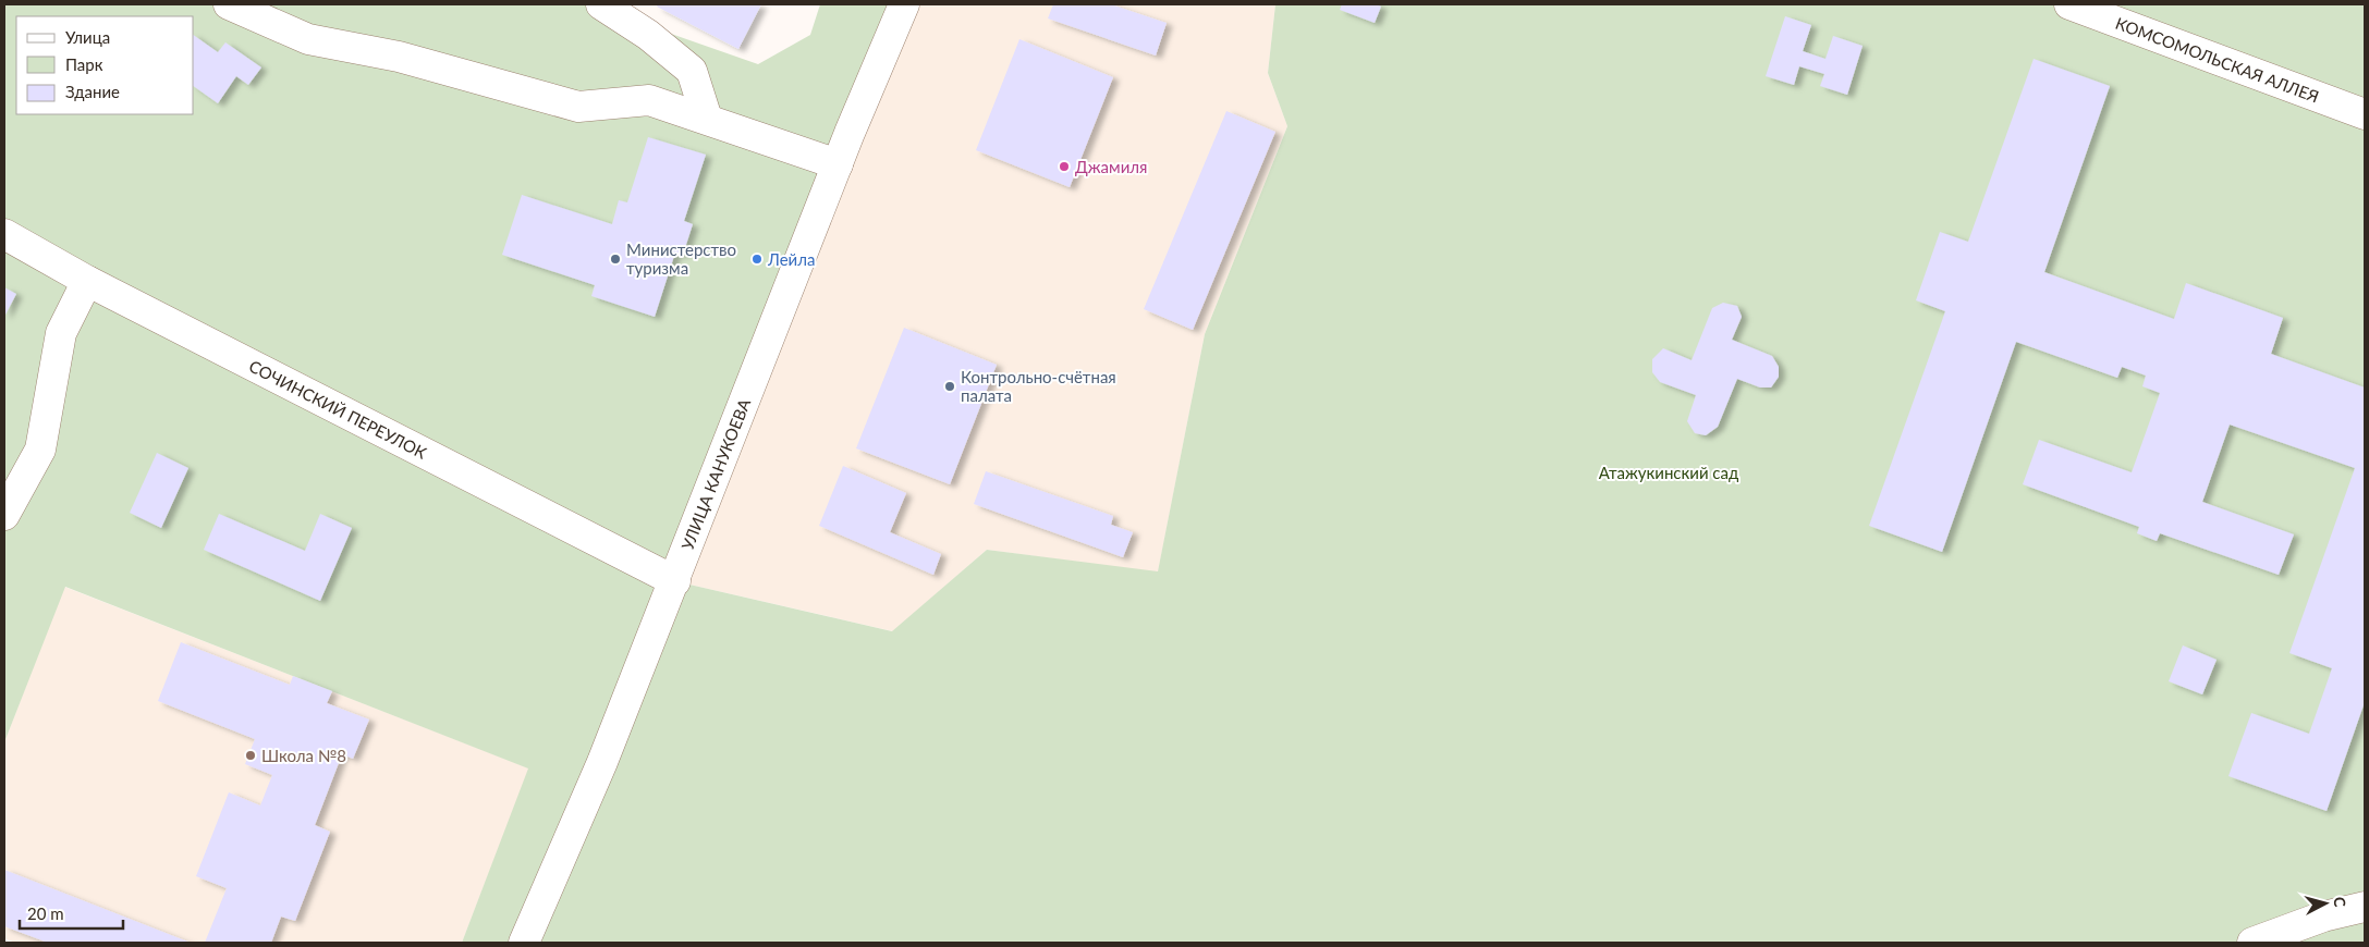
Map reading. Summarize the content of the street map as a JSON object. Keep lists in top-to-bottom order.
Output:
{
  "streets": {
    "street": ["КОМСОМОЛЬСКАЯ АЛЛЕЯ", "СОЧИНСКИЙ ПЕРЕУЛОК", "УЛИЦА КАНУКОЕВА"]
  },
  "crossings": [
    ["СОЧИНСКИЙ ПЕРЕУЛОК", "УЛИЦА КАНУКОЕВА"]
  ],
  "parks": ["Атажукинский сад"],
  "places": [
    "Джамиля",
    "Министерство туризма",
    "Лейла",
    "Контрольно-счётная палата",
    "Школа №8"
  ],
  "legend": ["Улица", "Парк", "Здание"],
  "scale_bar": "20 m",
  "north": "right"
}
